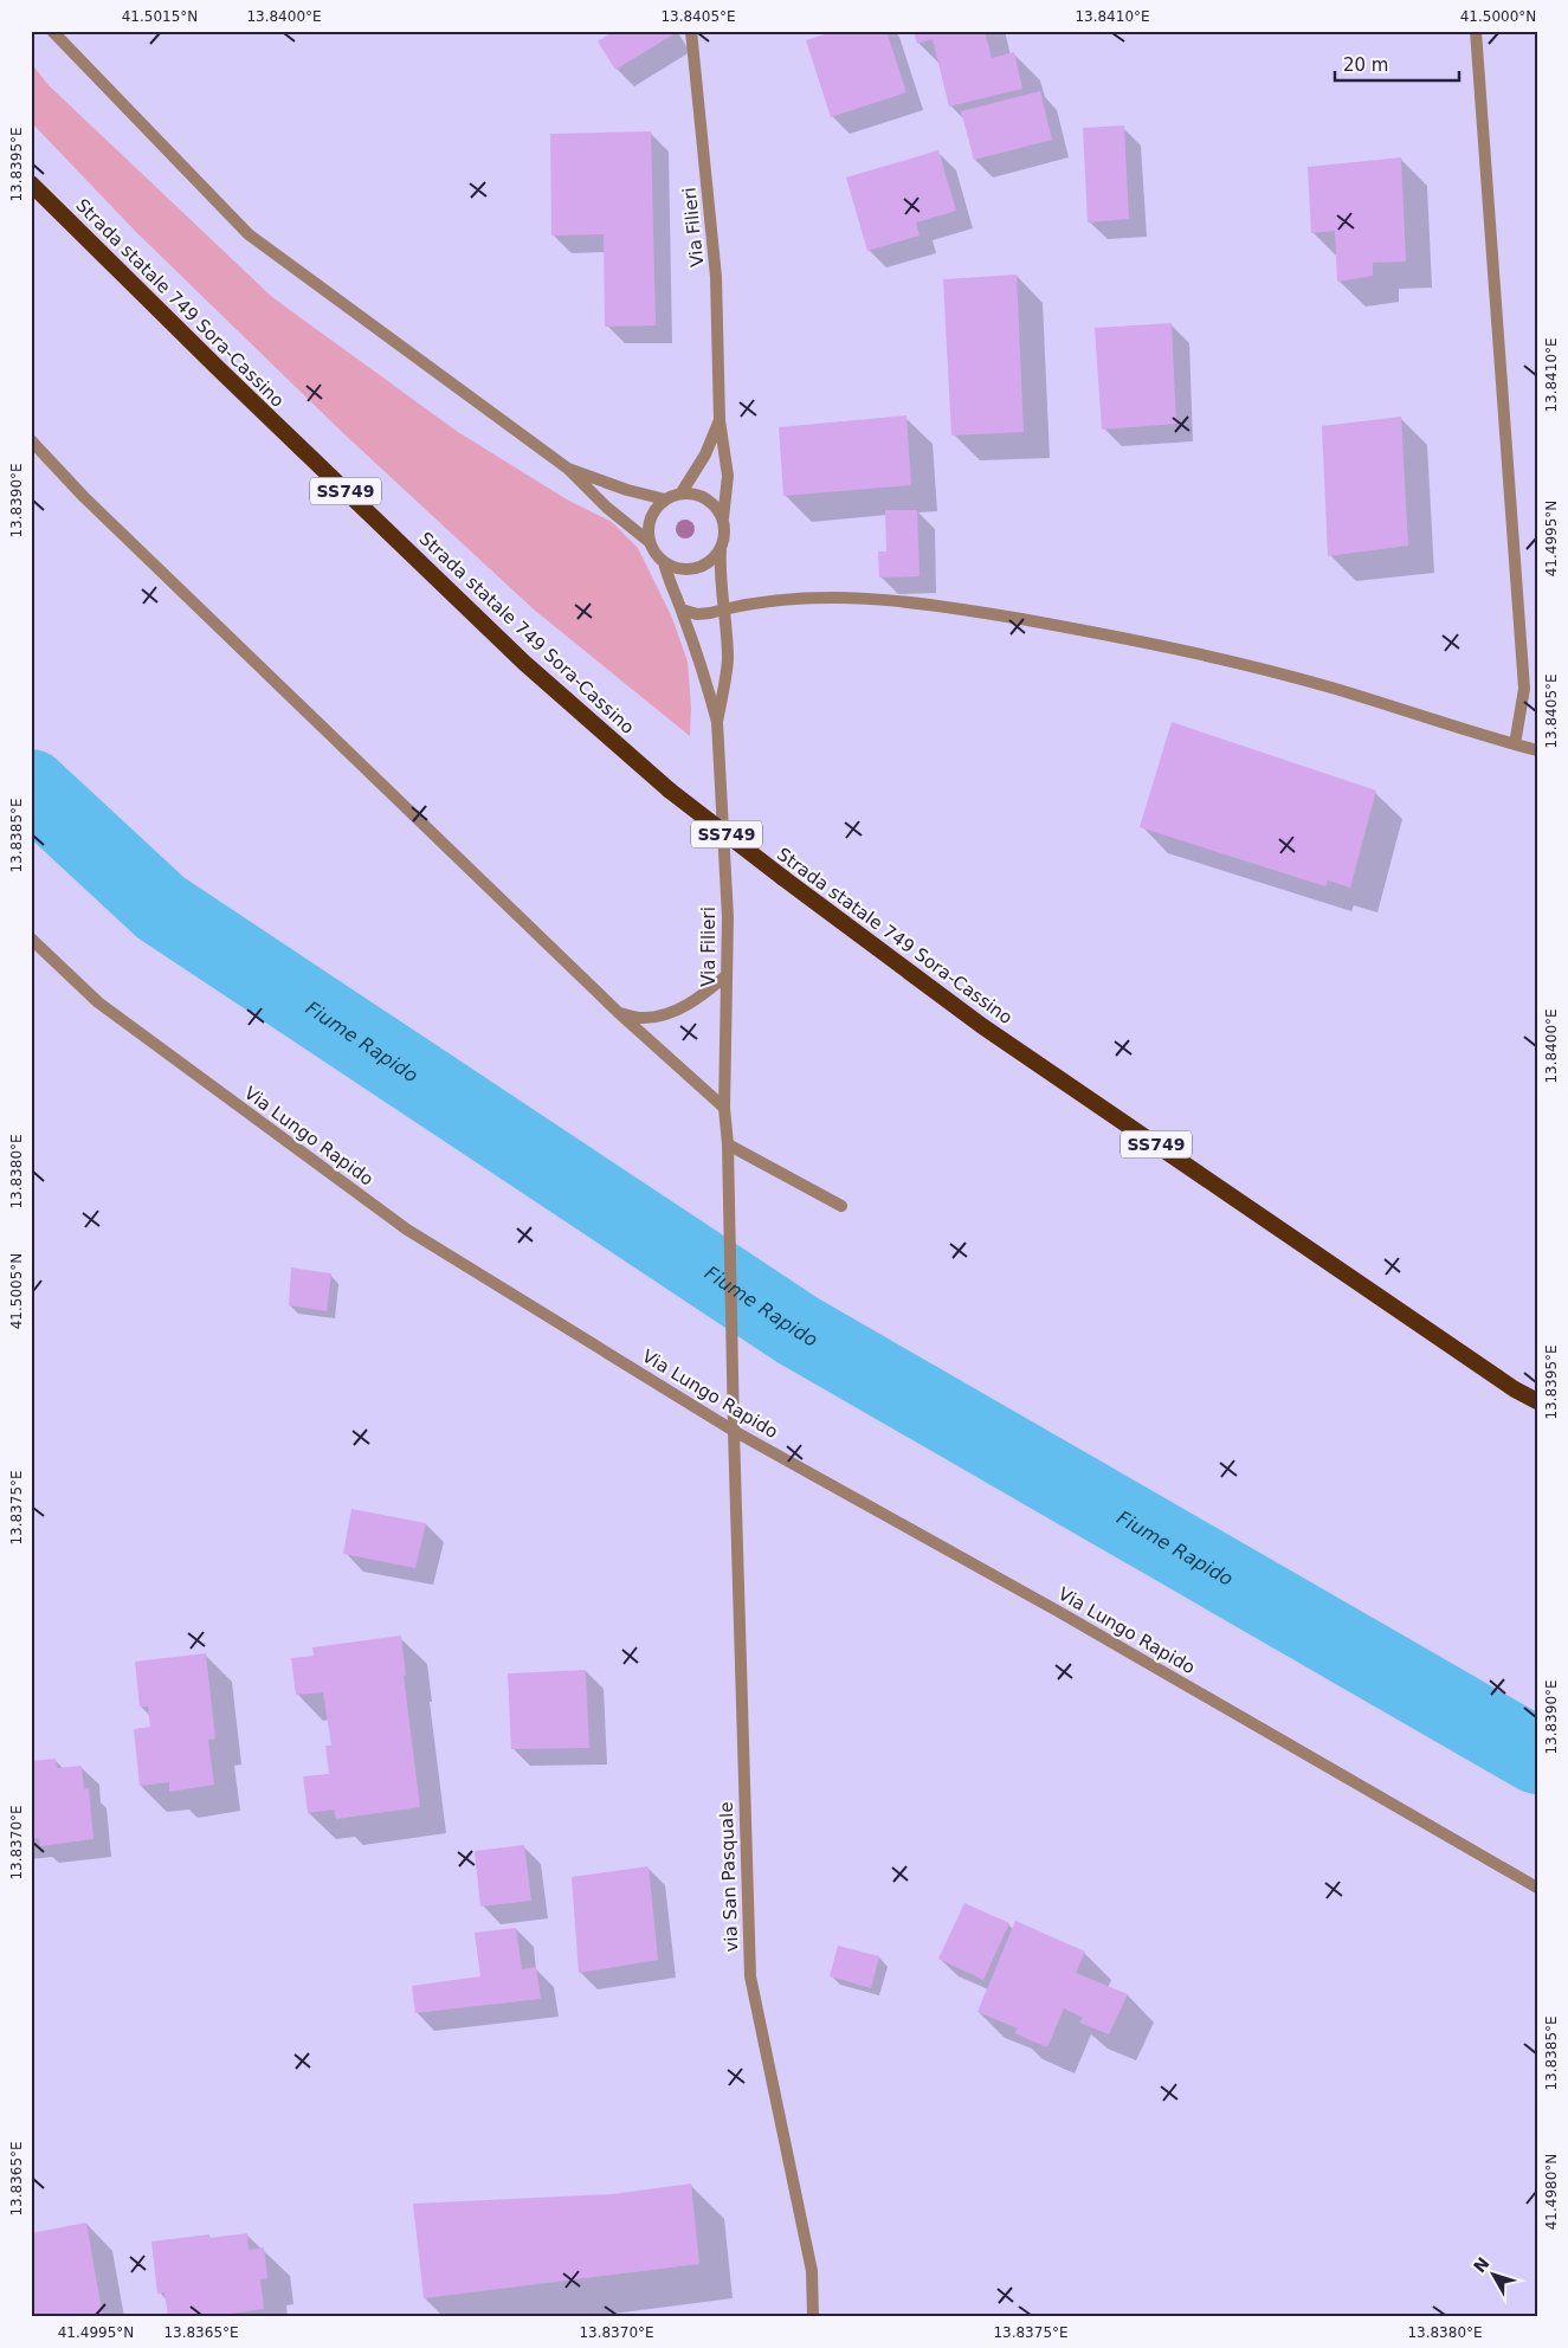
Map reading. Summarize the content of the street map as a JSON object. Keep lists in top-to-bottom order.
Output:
{
  "streets": {
    "highway": ["Strada statale 749 Sora-Cassino", "SS749"],
    "street": ["Via Filieri", "Via Lungo Rapido", "via San Pasquale"]
  },
  "crossings": [
    ["Via Filieri", "via San Pasquale"],
    ["Via Lungo Rapido", "via San Pasquale"]
  ],
  "water": ["Fiume Rapido"],
  "scale_bar": "20 m",
  "north": "top left",
  "coordinates": [
    "41.5015°N",
    "13.8400°E",
    "13.8405°E",
    "13.8410°E",
    "41.5000°N",
    "13.8395°E",
    "13.8390°E",
    "41.4995°N",
    "13.8385°E",
    "13.8380°E",
    "41.5005°N",
    "13.8375°E",
    "13.8370°E",
    "13.8365°E",
    "41.4980°N"
  ]
}
